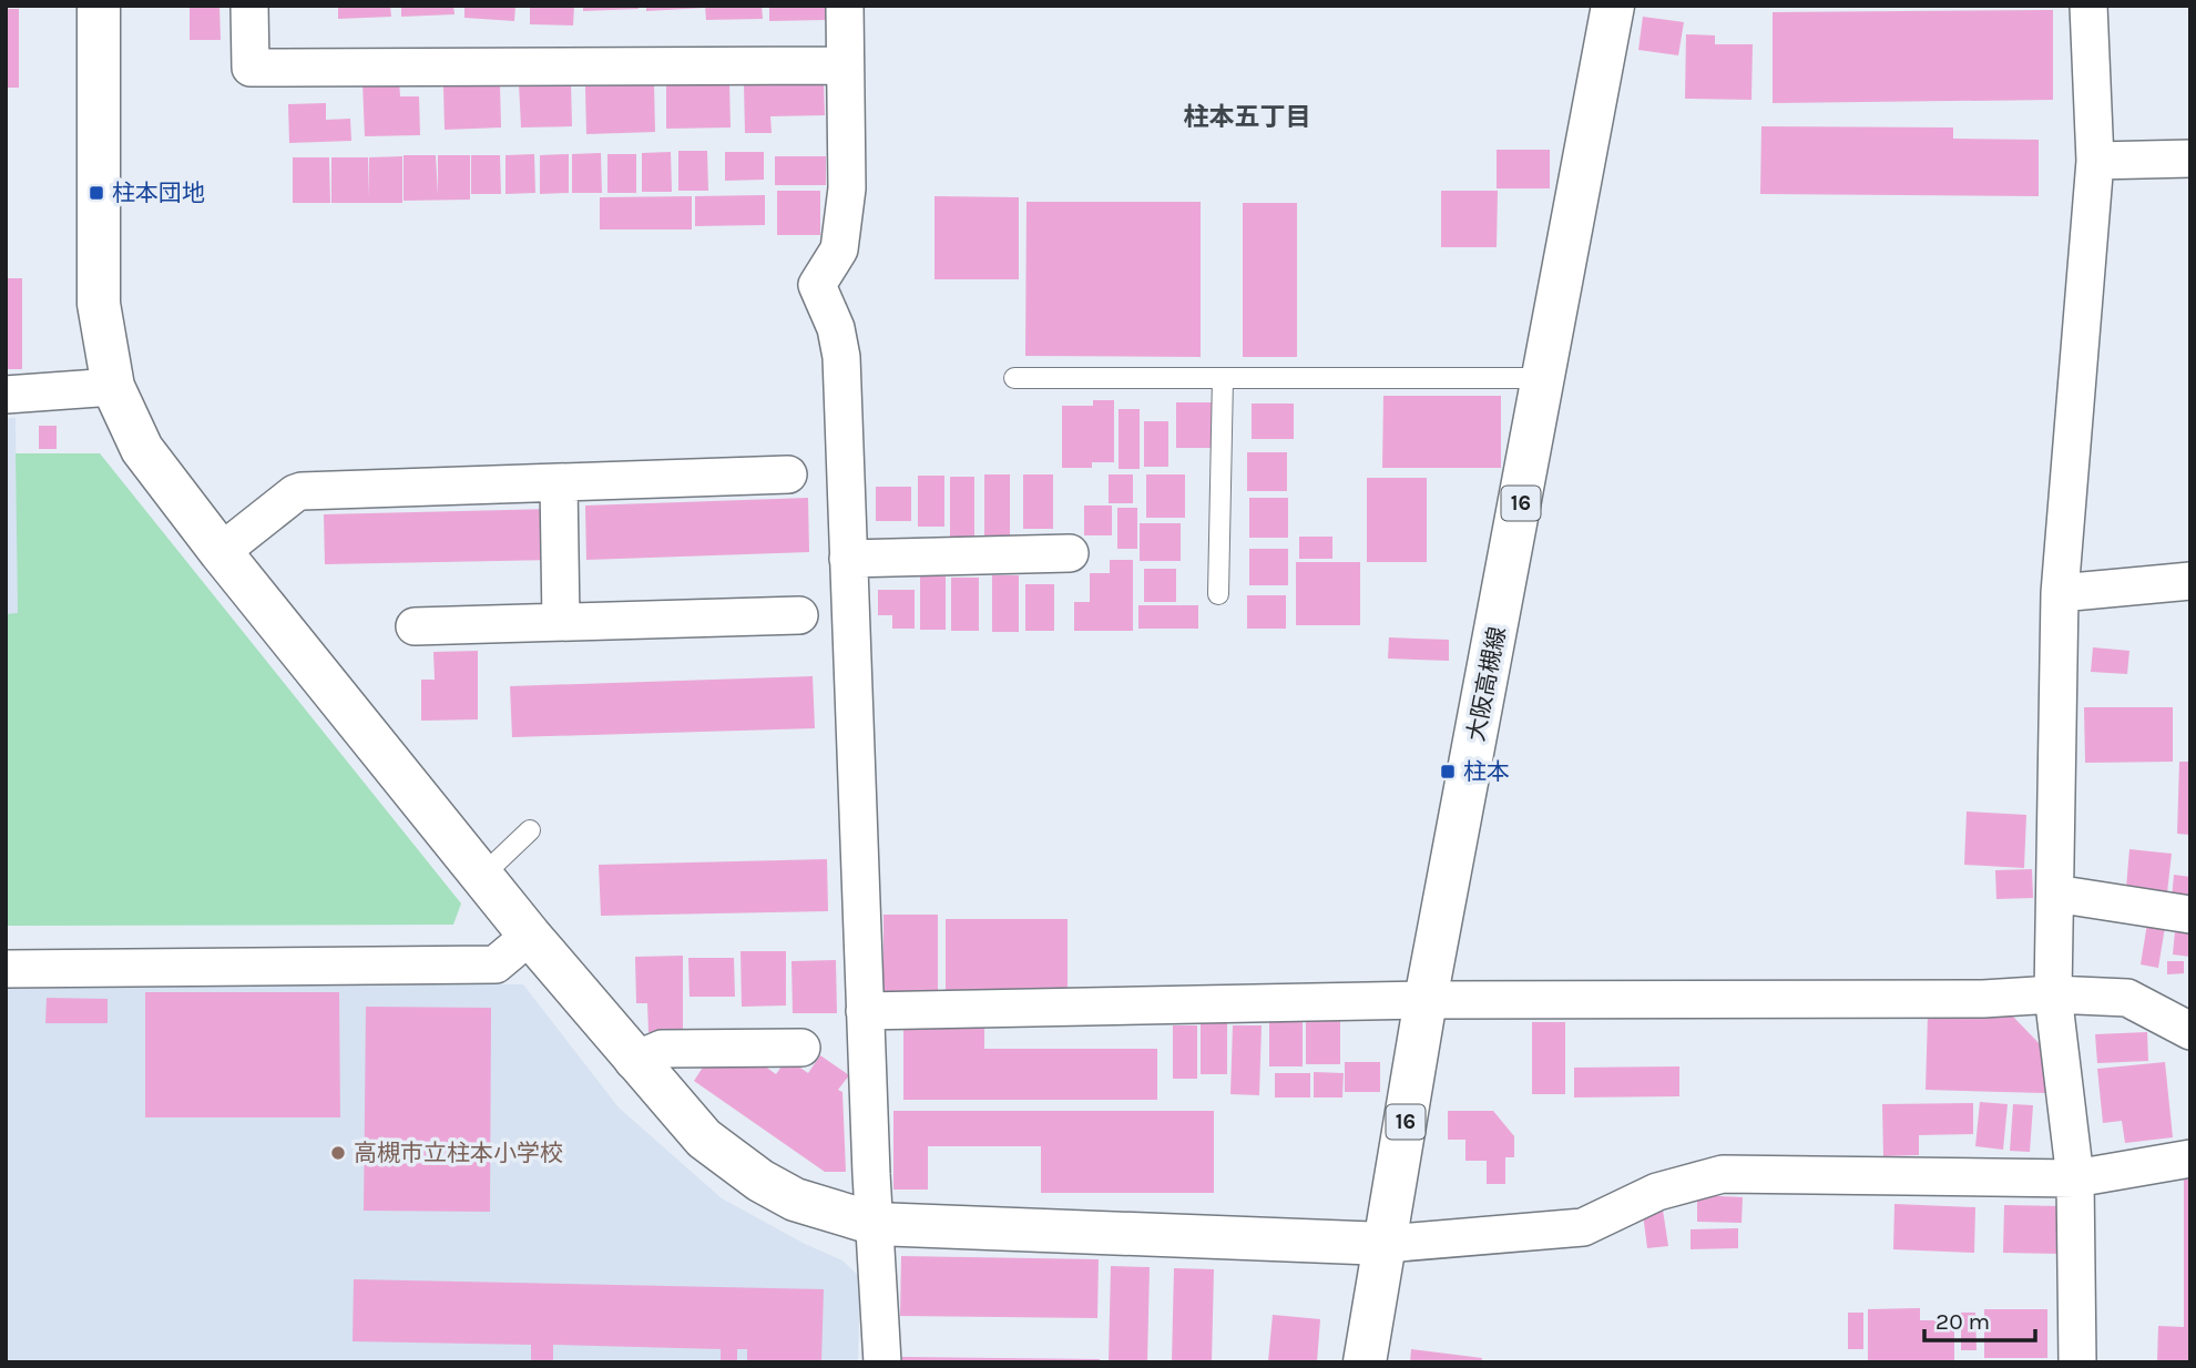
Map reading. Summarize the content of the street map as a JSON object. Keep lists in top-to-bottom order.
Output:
{
  "streets": {
    "street": ["16", "大阪高槻線"]
  },
  "districts": ["柱本五丁目"],
  "places": {
    "transit": ["柱本団地", "柱本"],
    "other": ["高槻市立柱本小学校"]
  },
  "scale_bar": "20 m"
}
